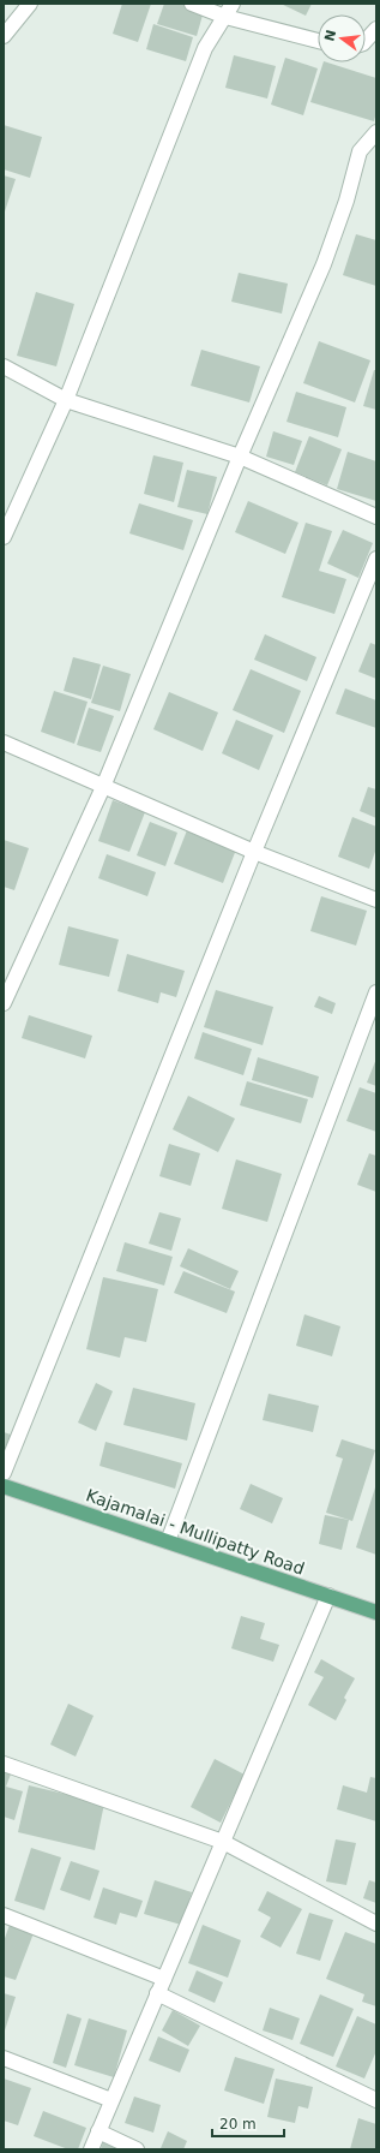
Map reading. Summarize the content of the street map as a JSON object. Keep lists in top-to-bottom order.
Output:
{
  "streets": {
    "main road": ["Kajamalai - Mullipatty Road"]
  },
  "scale_bar": "20 m",
  "north": "left"
}
